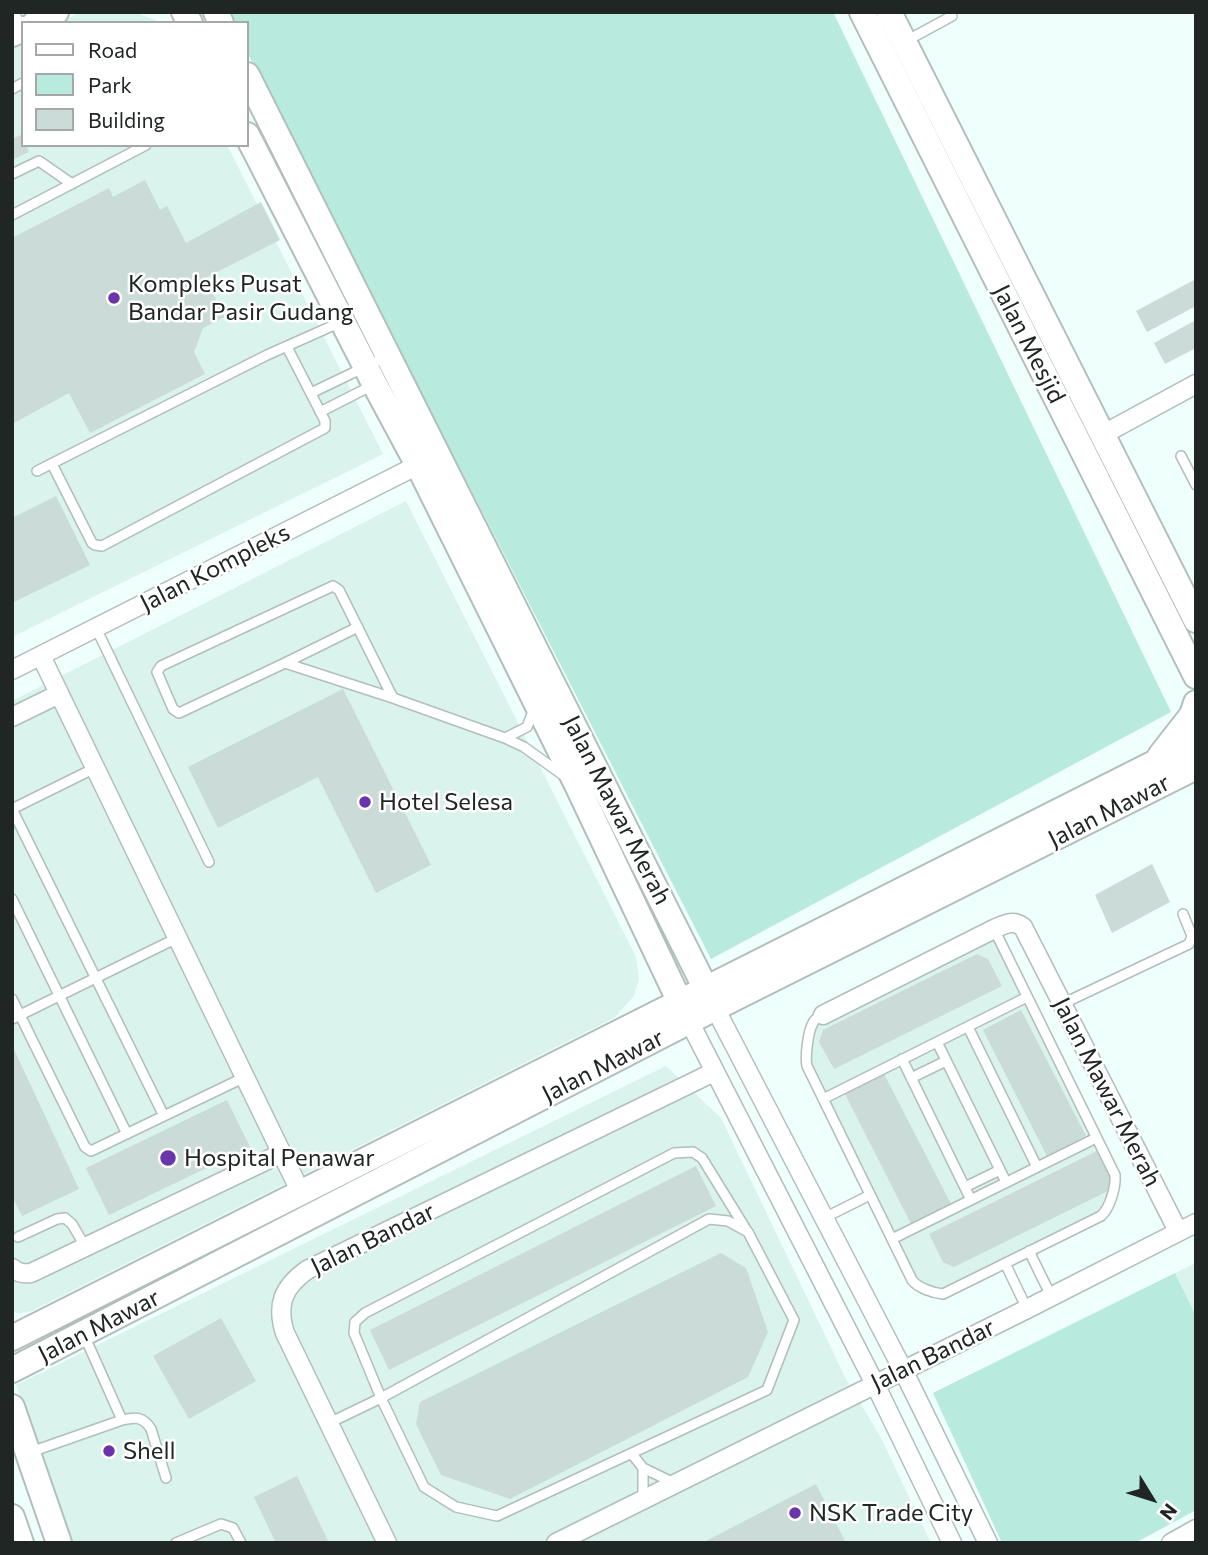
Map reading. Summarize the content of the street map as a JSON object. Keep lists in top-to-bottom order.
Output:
{
  "streets": {
    "street": [
      "Jalan Mesjid",
      "Jalan Kompleks",
      "Jalan Mawar Merah",
      "Jalan Mawar",
      "Jalan Bandar"
    ]
  },
  "crossings": [
    ["Jalan Kompleks", "Jalan Mawar Merah"],
    ["Jalan Mawar Merah", "Jalan Mawar"],
    ["Jalan Mawar Merah", "Jalan Bandar"]
  ],
  "places": [
    "Kompleks Pusat Bandar Pasir Gudang",
    "Hotel Selesa",
    "Hospital Penawar",
    "Shell",
    "NSK Trade City"
  ],
  "legend": ["Road", "Park", "Building"],
  "north": "bottom right"
}
